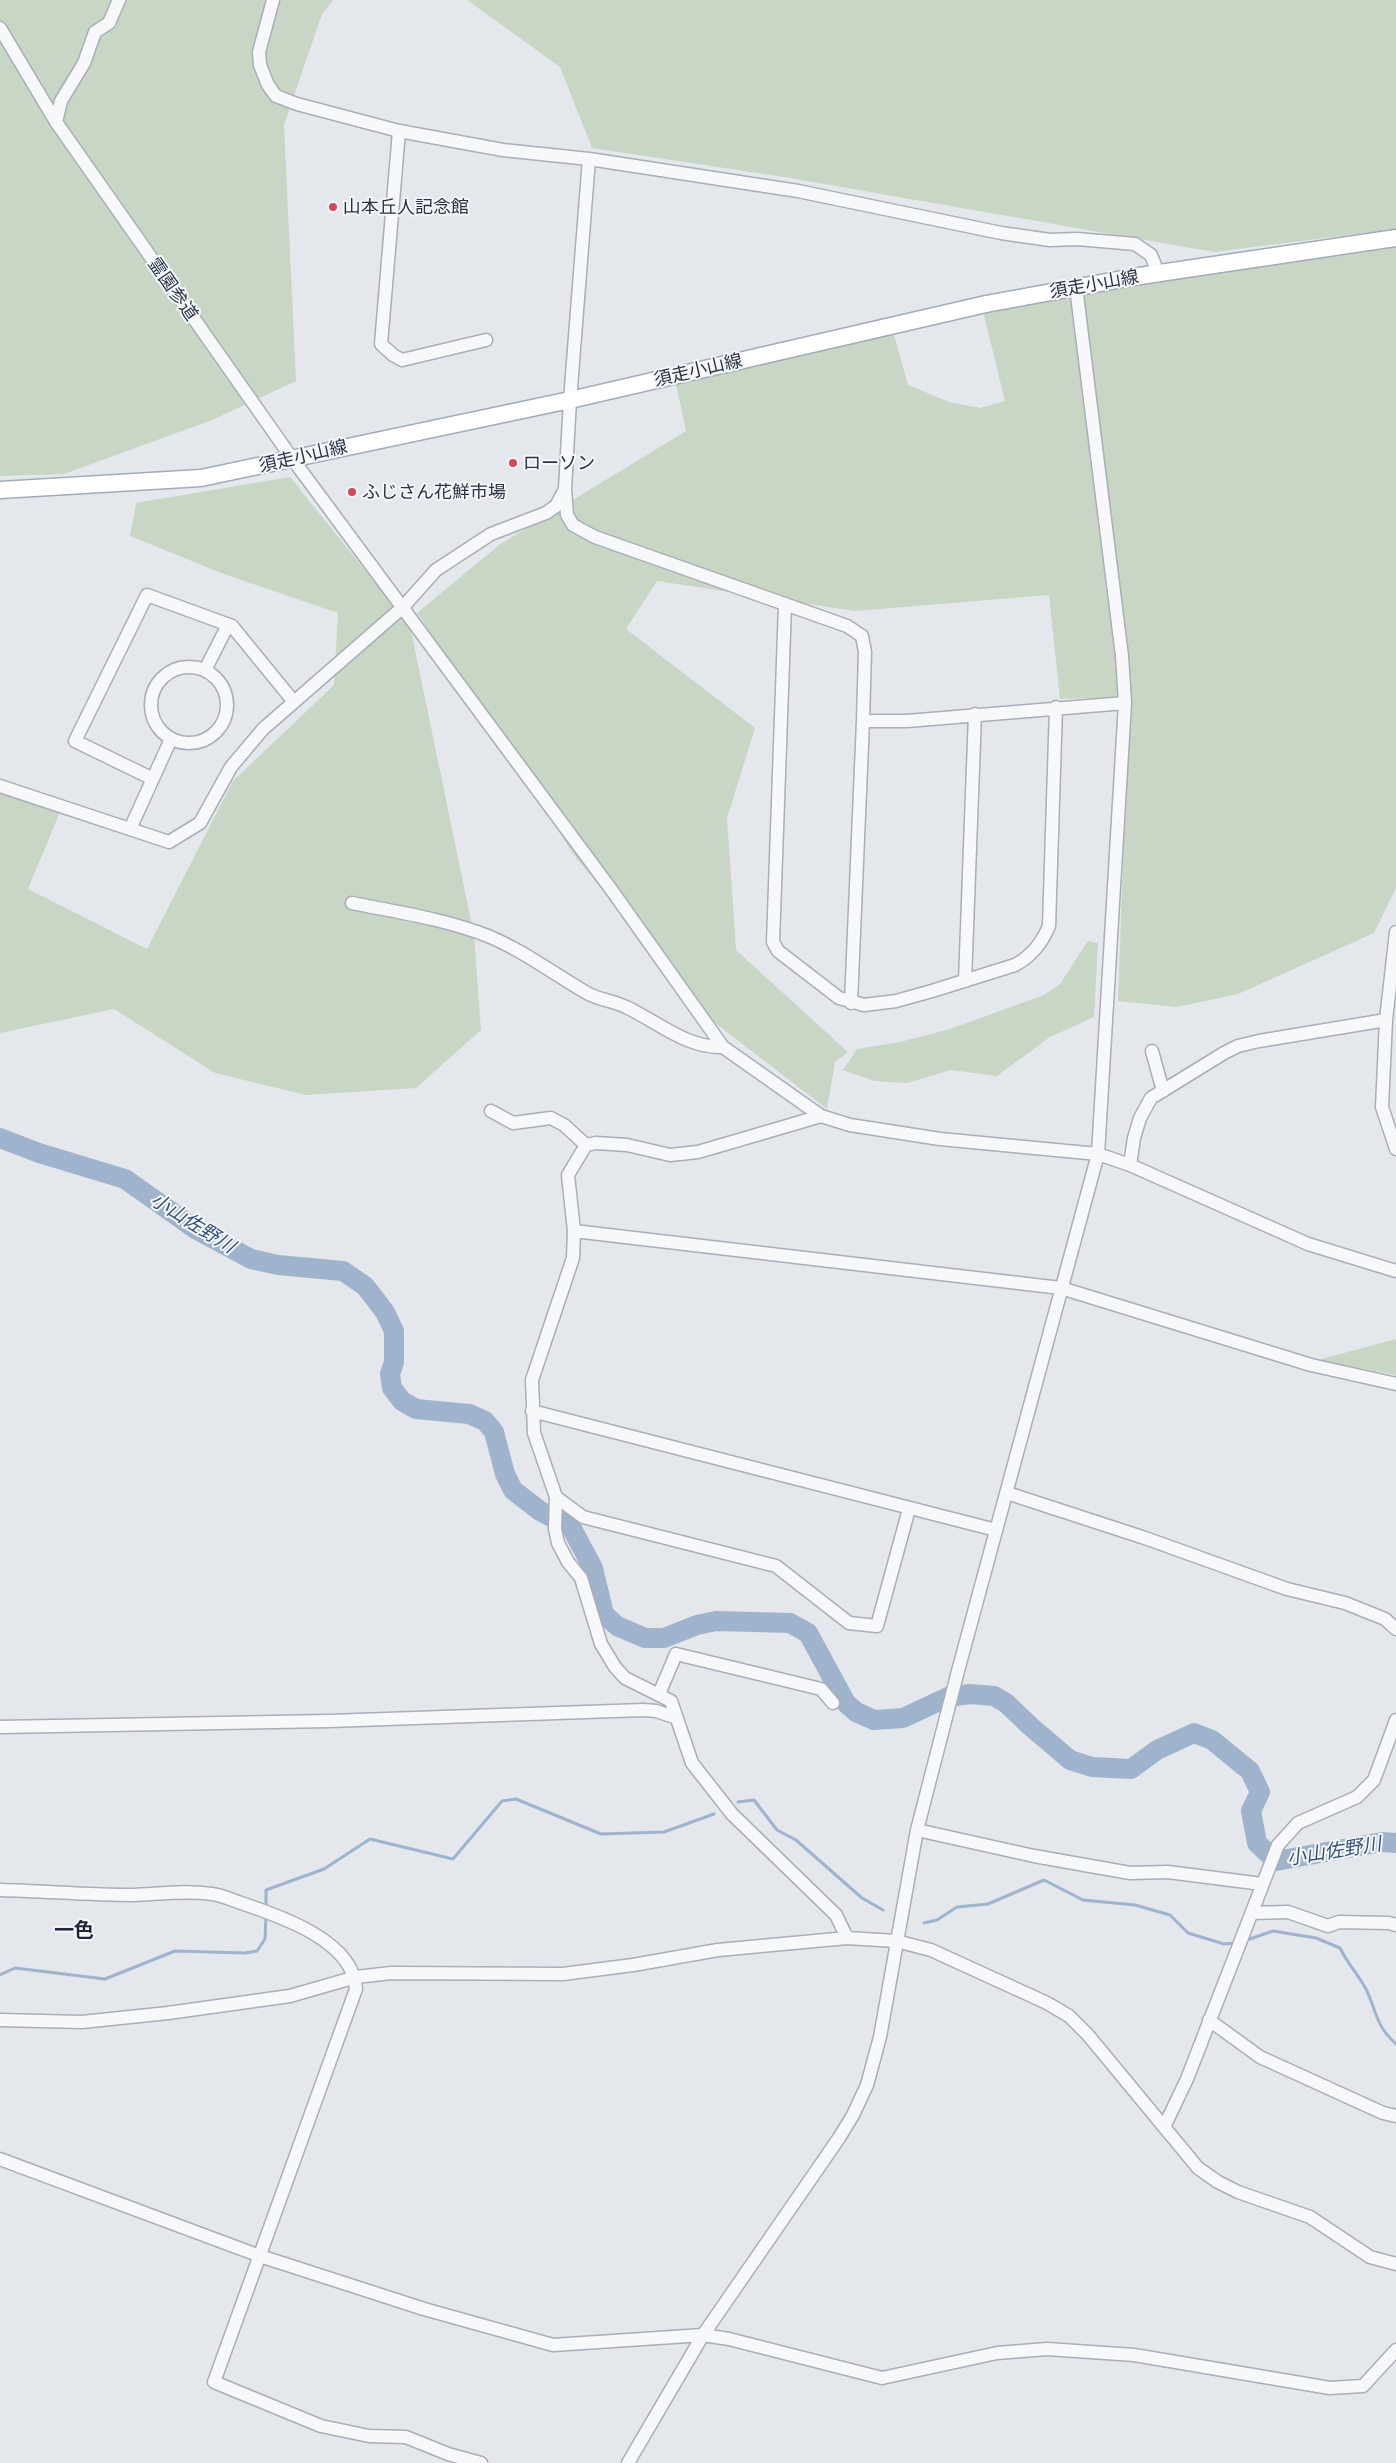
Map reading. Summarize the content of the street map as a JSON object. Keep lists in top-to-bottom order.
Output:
{
  "streets": {
    "main road": ["須走小山線"],
    "street": ["霊園参道"]
  },
  "crossings": [
    ["須走小山線", "霊園参道"]
  ],
  "districts": ["一色"],
  "water": ["小山佐野川"],
  "places": ["山本丘人記念館", "ローソン", "ふじさん花鮮市場"]
}
